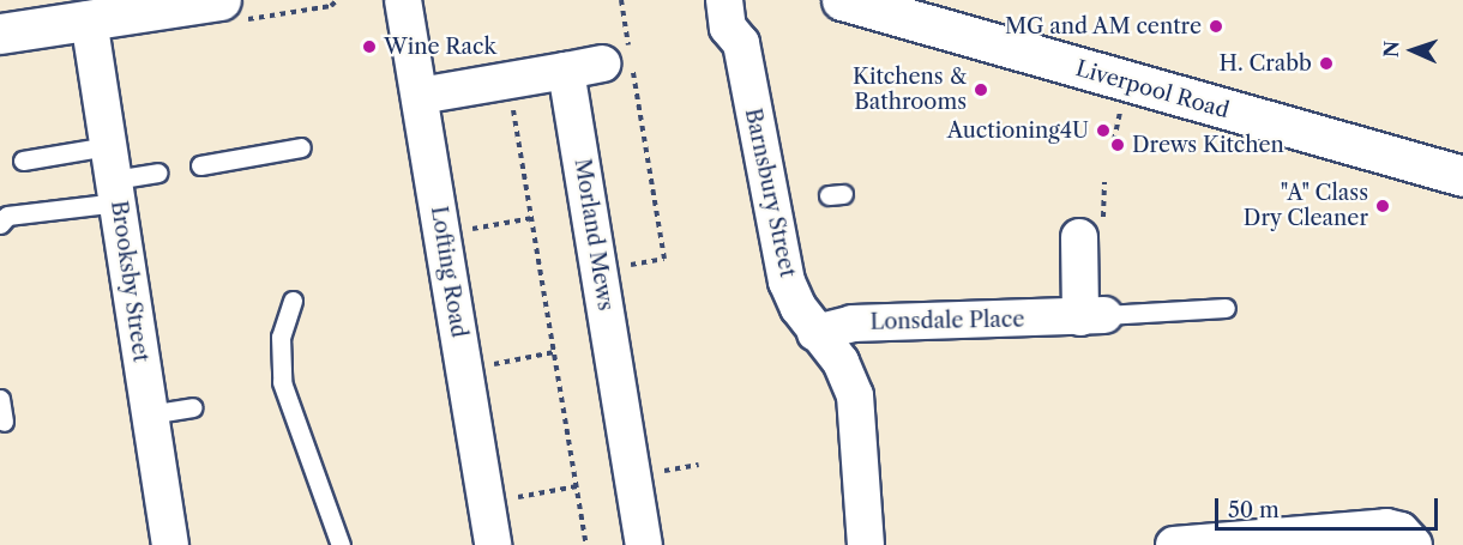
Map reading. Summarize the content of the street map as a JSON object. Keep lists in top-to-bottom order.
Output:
{
  "streets": {
    "main road": ["Liverpool Road"],
    "street": [
      "Barnsbury Street",
      "Morland Mews",
      "Lofting Road",
      "Brooksby Street",
      "Lonsdale Place"
    ]
  },
  "crossings": [
    ["Barnsbury Street", "Lonsdale Place"]
  ],
  "places": [
    "MG and AM centre",
    "Wine Rack",
    "H. Crabb",
    "Kitchens & Bathrooms",
    "Auctioning4U",
    "Drews Kitchen",
    "\"A\" Class Dry Cleaner"
  ],
  "scale_bar": "50 m",
  "north": "left"
}
